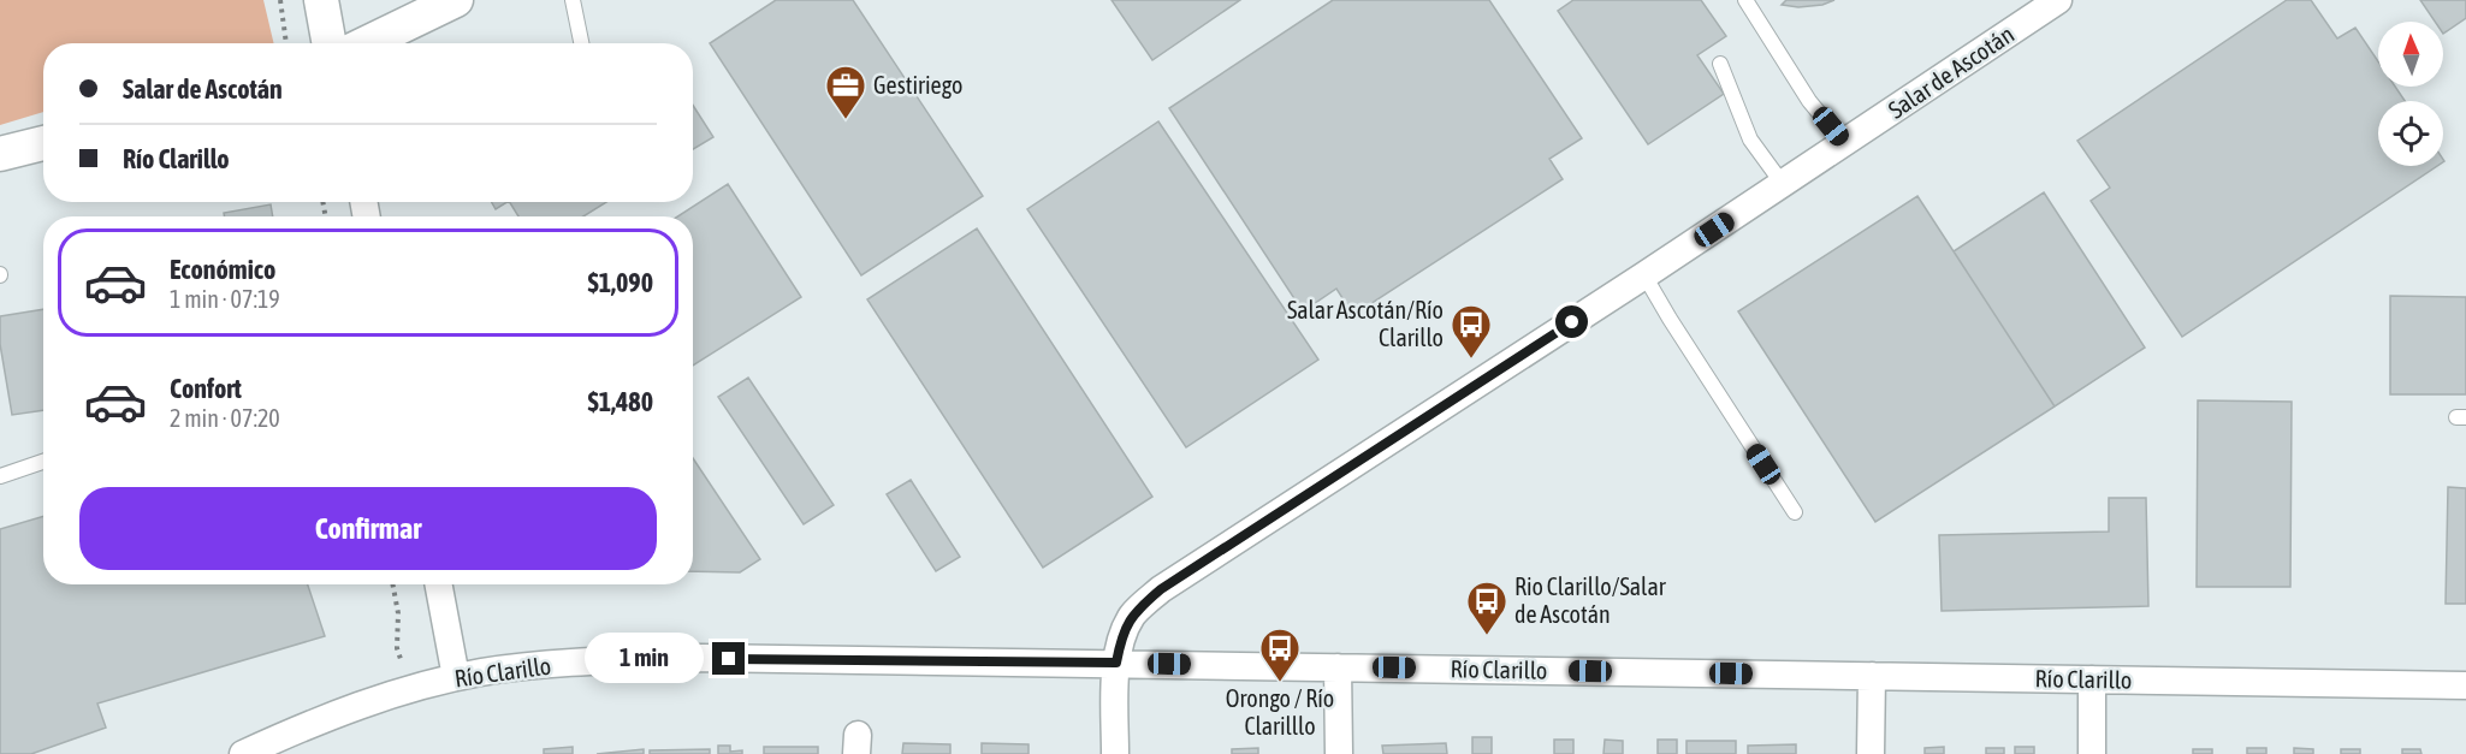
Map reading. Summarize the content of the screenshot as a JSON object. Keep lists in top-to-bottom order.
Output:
{
  "streets": {
    "street": ["Salar de Ascotán", "Río Clarillo"]
  },
  "crossings": [
    ["Salar de Ascotán", "Río Clarillo"]
  ],
  "places": {
    "office": ["Gestiriego"],
    "bus stop": ["Salar Ascotán/Río Clarillo", "Rio Clarillo/Salar de Ascotán", "Orongo / Río Clarilllo"]
  },
  "north": "top",
  "page": {
    "banner": ["Salar de Ascotán", "Río Clarillo"],
    "list": [
      {
        "name": "Económico",
        "note": "1 min · 07:19",
        "value": "$1,090"
      },
      {
        "name": "Confort",
        "note": "2 min · 07:20",
        "value": "$1,480"
      }
    ],
    "buttons": "Confirmar",
    "bubble": "1 min"
  }
}
